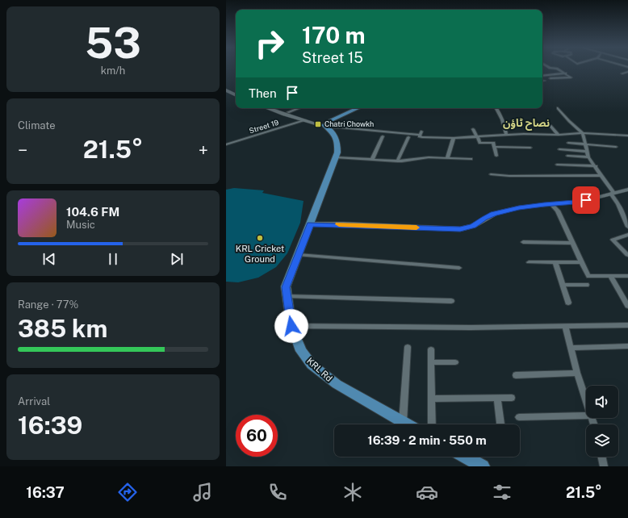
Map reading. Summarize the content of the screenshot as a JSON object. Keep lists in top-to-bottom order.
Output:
{
  "streets": {
    "main road": ["KRL Rd"],
    "street": ["Street 19"]
  },
  "districts": ["نصاح ٹاؤن"],
  "places": {
    "transit": ["Chatri Chowkh"],
    "other": ["KRL Cricket Ground"]
  },
  "page": {
    "tile": [
      ["53", "km/h"],
      "Climate",
      ["Range · 77%", "385 km"],
      ["Arrival", "16:39"]
    ],
    "turn": ["170 m", "Street 15"],
    "then": "Then",
    "heat": ["−", "21.5°", "+"],
    "song": ["104.6 FM", "Music"],
    "limit": "60",
    "trip": "16:39 · 2 min · 550 m",
    "tabs": ["16:37", "21.5°"]
  }
}
